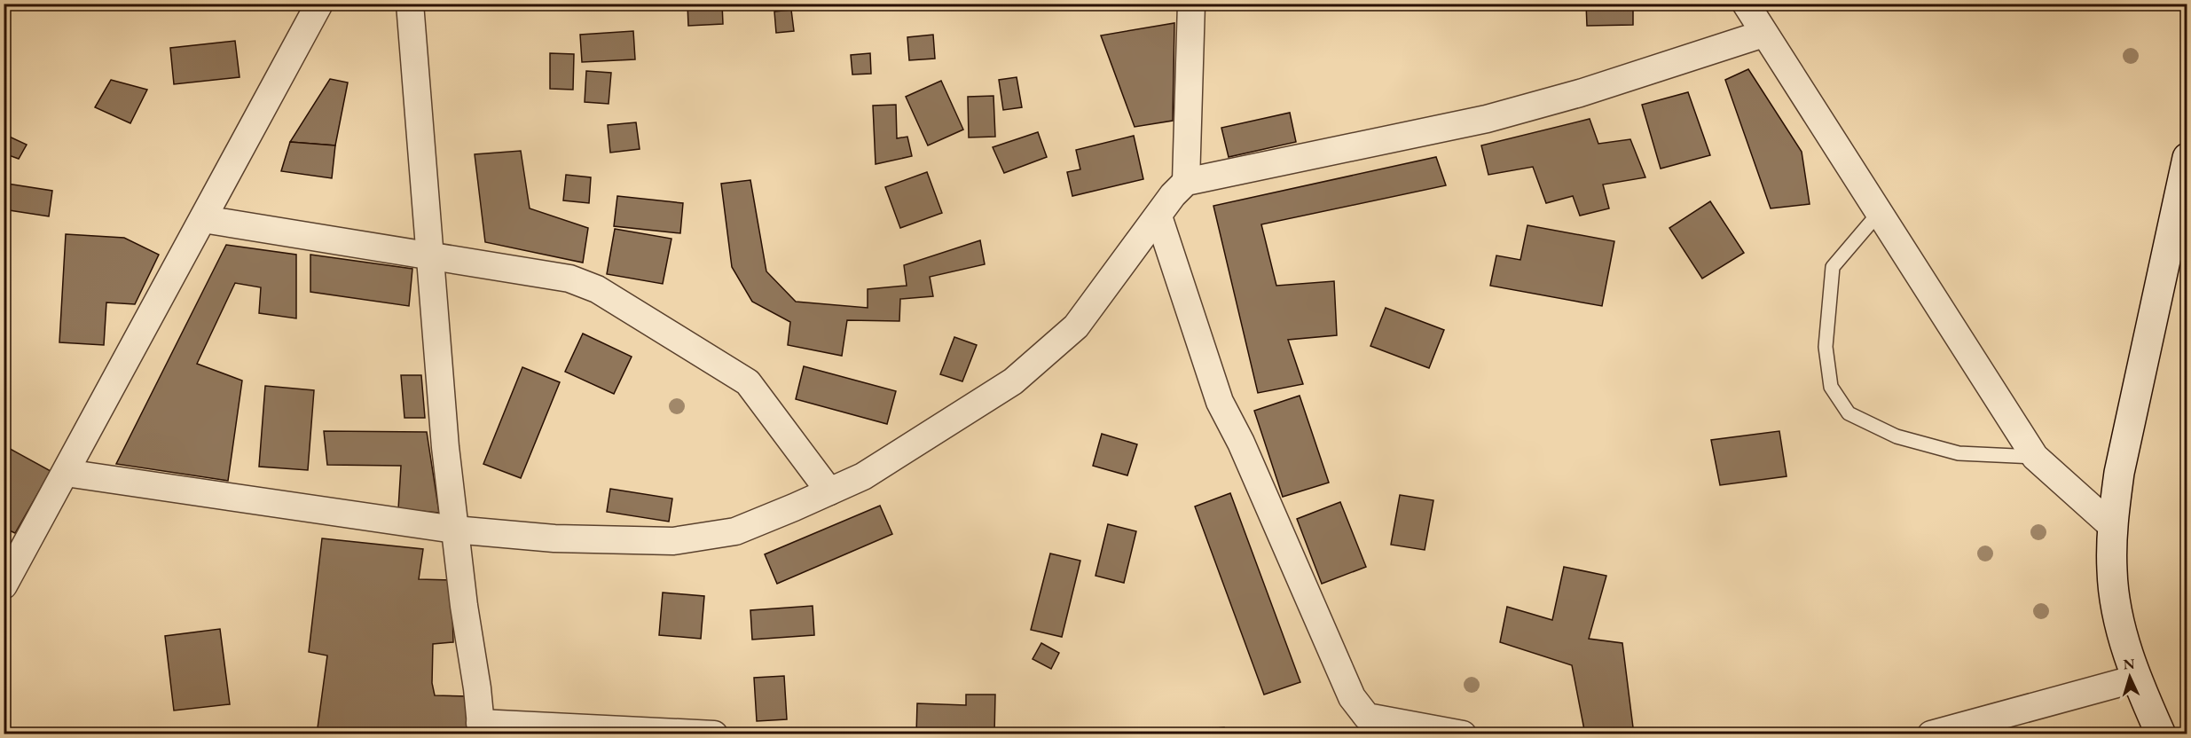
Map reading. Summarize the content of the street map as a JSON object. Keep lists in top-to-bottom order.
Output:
{
  "north": "top"
}
